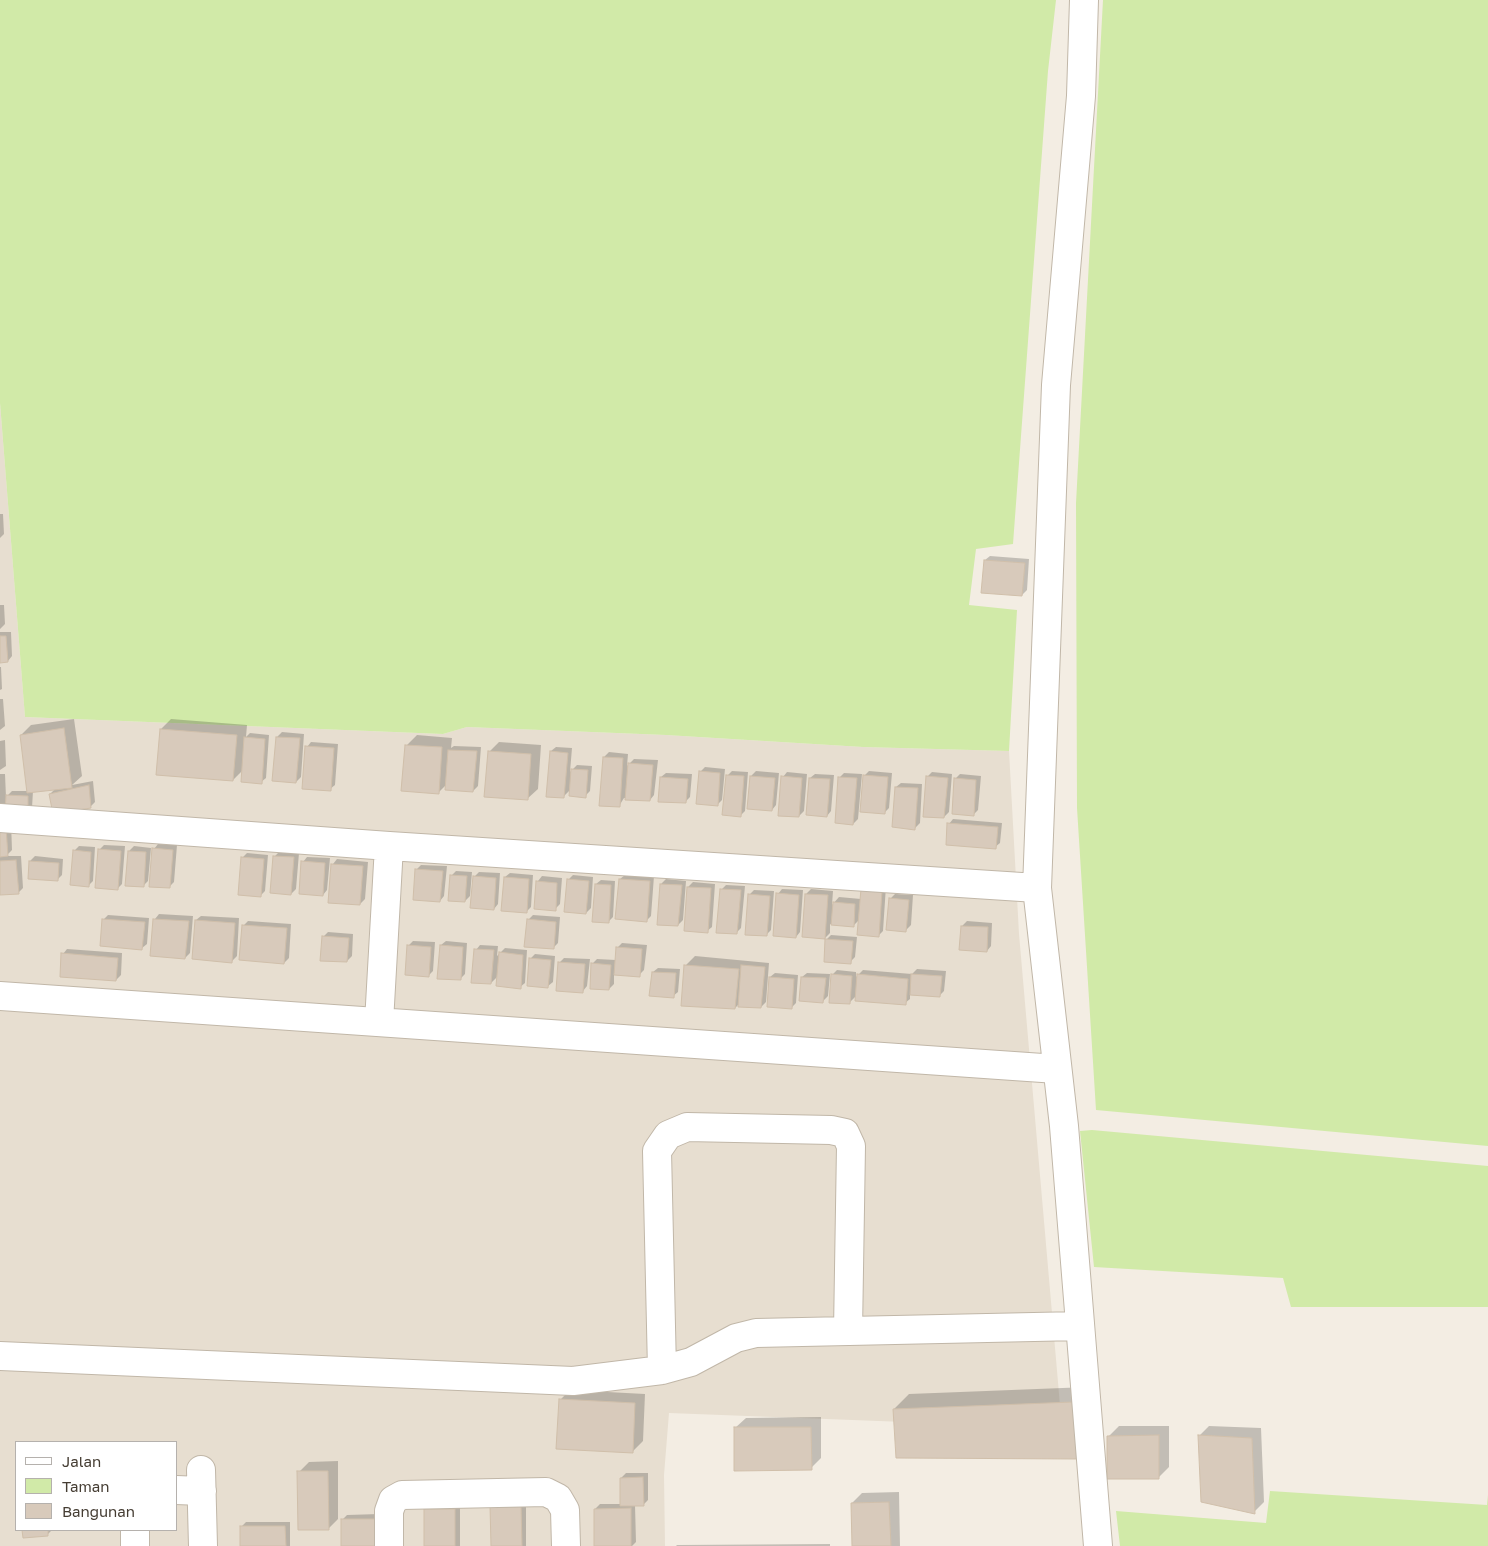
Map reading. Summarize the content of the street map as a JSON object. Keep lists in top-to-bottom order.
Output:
{
  "legend": ["Jalan", "Taman", "Bangunan"]
}
